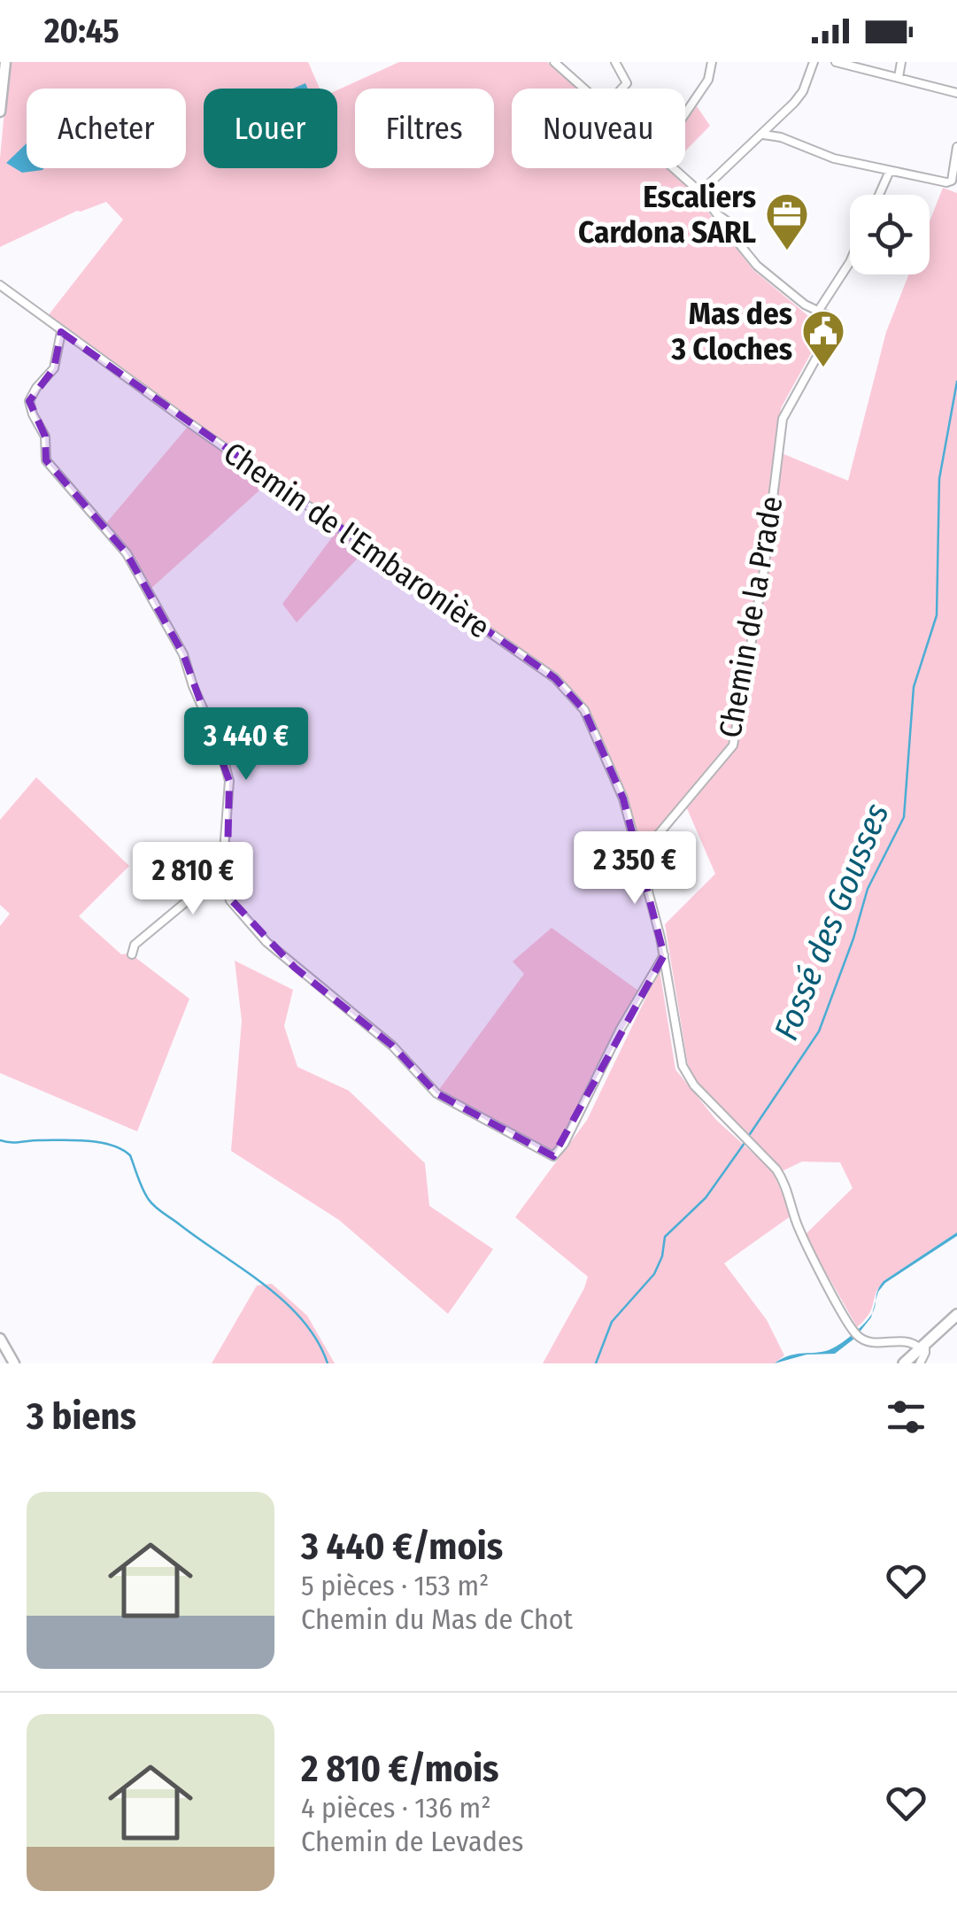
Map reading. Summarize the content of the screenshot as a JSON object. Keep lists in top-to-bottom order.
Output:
{
  "streets": {
    "street": ["Chemin de l'Embaronière", "Chemin de la Prade"]
  },
  "crossings": [
    ["Chemin de l'Embaronière", "Chemin de la Prade"]
  ],
  "water": ["Fossé des Gousses"],
  "places": {
    "office": ["Escaliers Cardona SARL"],
    "public building": ["Mas des 3 Cloches"]
  },
  "page": {
    "status": "20:45",
    "chip": [
      "Acheter",
      "Louer",
      "Filtres",
      "Nouveau"
    ],
    "price": ["3 440 €", "2 350 €", "2 810 €"],
    "heading": "3 biens",
    "list": [
      {
        "name": "3 440 €/mois",
        "note": "5 pièces · 153 m² · Chemin du Mas de Chot"
      },
      {
        "name": "2 810 €/mois",
        "note": "4 pièces · 136 m² · Chemin de Levades"
      }
    ]
  }
}
